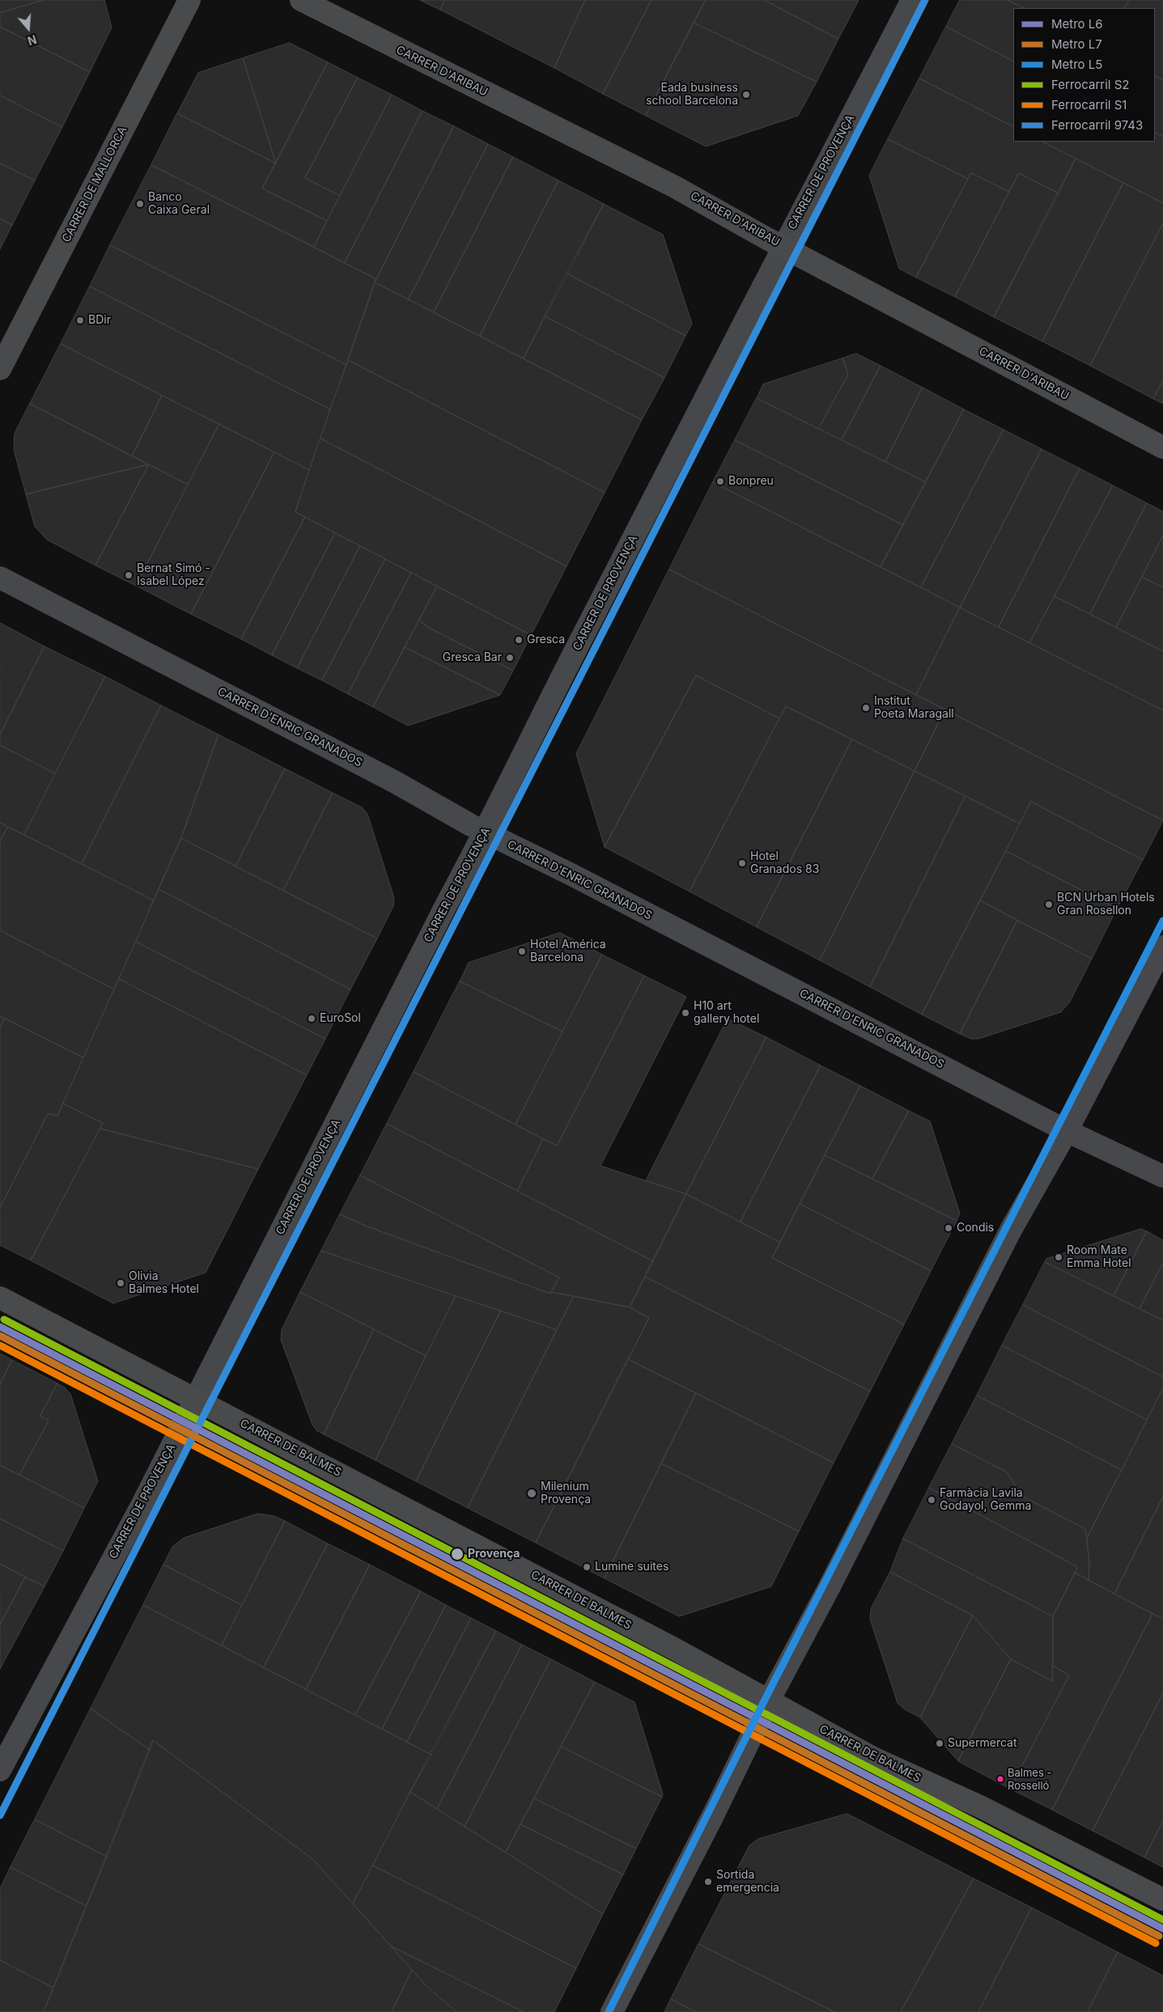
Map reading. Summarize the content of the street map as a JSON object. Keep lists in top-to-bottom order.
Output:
{
  "streets": {
    "main road": ["CARRER D'ARIBAU", "CARRER DE MALLORCA", "CARRER DE BALMES"],
    "street": ["CARRER DE PROVENÇA", "CARRER D'ENRIC GRANADOS"]
  },
  "crossings": [
    ["CARRER D'ARIBAU", "CARRER DE PROVENÇA"],
    ["CARRER DE PROVENÇA", "CARRER D'ENRIC GRANADOS"],
    ["CARRER DE PROVENÇA", "CARRER DE BALMES"]
  ],
  "places": [
    "Eada business school Barcelona",
    "Banco Caixa Geral",
    "BDir",
    "Bonpreu",
    "Bernat Simó - Isabel López",
    "Gresca",
    "Gresca Bar",
    "Institut Poeta Maragall",
    "Hotel Granados 83",
    "BCN Urban Hotels Gran Rosellon",
    "Hotel América Barcelona",
    "H10 art gallery hotel",
    "EuroSol",
    "Condis",
    "Room Mate Emma Hotel",
    "Olivia Balmes Hotel",
    "Milenium Provença",
    "Farmàcia Lavila Godayol, Gemma",
    "Provença",
    "Lumine suites",
    "Supermercat",
    "Balmes - Rosselló",
    "Sortida emergencia"
  ],
  "lines": [
    "rail line 9743",
    "metro line L5",
    "rail line S2",
    "metro line L6",
    "metro line L7",
    "rail line S1"
  ],
  "legend": [
    "Metro L6",
    "Metro L7",
    "Metro L5",
    "Ferrocarril S2",
    "Ferrocarril S1",
    "Ferrocarril 9743"
  ],
  "north": "bottom"
}
